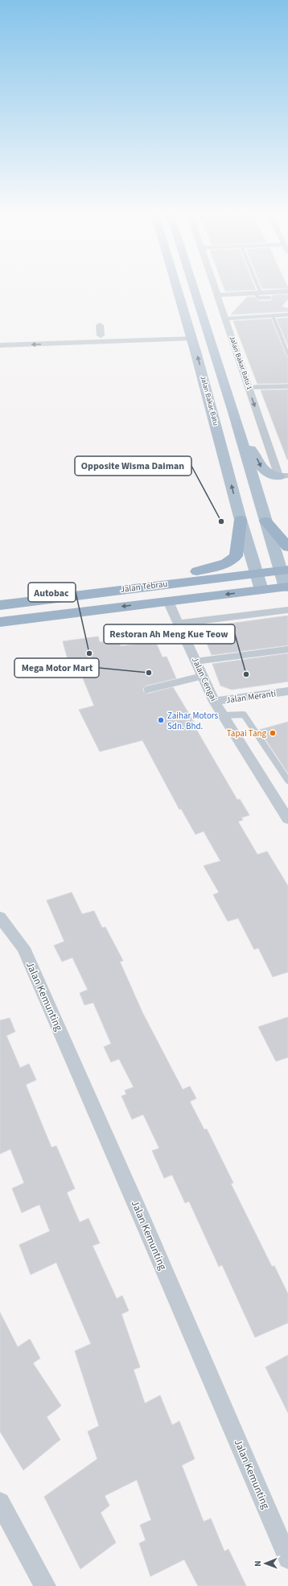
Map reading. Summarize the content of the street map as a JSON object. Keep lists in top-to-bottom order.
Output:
{
  "streets": {
    "highway": ["Jalan Tebrau"],
    "main road": ["Jalan Bakar Batu"],
    "street": [
      "Jalan Bakar Batu 1",
      "Jalan Cengai",
      "Jalan Meranti",
      "Jalan Kemunting"
    ]
  },
  "crossings": [
    ["Jalan Bakar Batu", "Jalan Tebrau"],
    ["Jalan Tebrau", "Jalan Cengai"],
    ["Jalan Cengai", "Jalan Meranti"]
  ],
  "one_way": ["Jalan Bakar Batu 1"],
  "places": [
    "Opposite Wisma Daiman",
    "Autobac",
    "Mega Motor Mart",
    "Restoran Ah Meng Kue Teow",
    "Zaihar Motors Sdn. Bhd.",
    "Tapai Tang"
  ],
  "north": "left"
}
